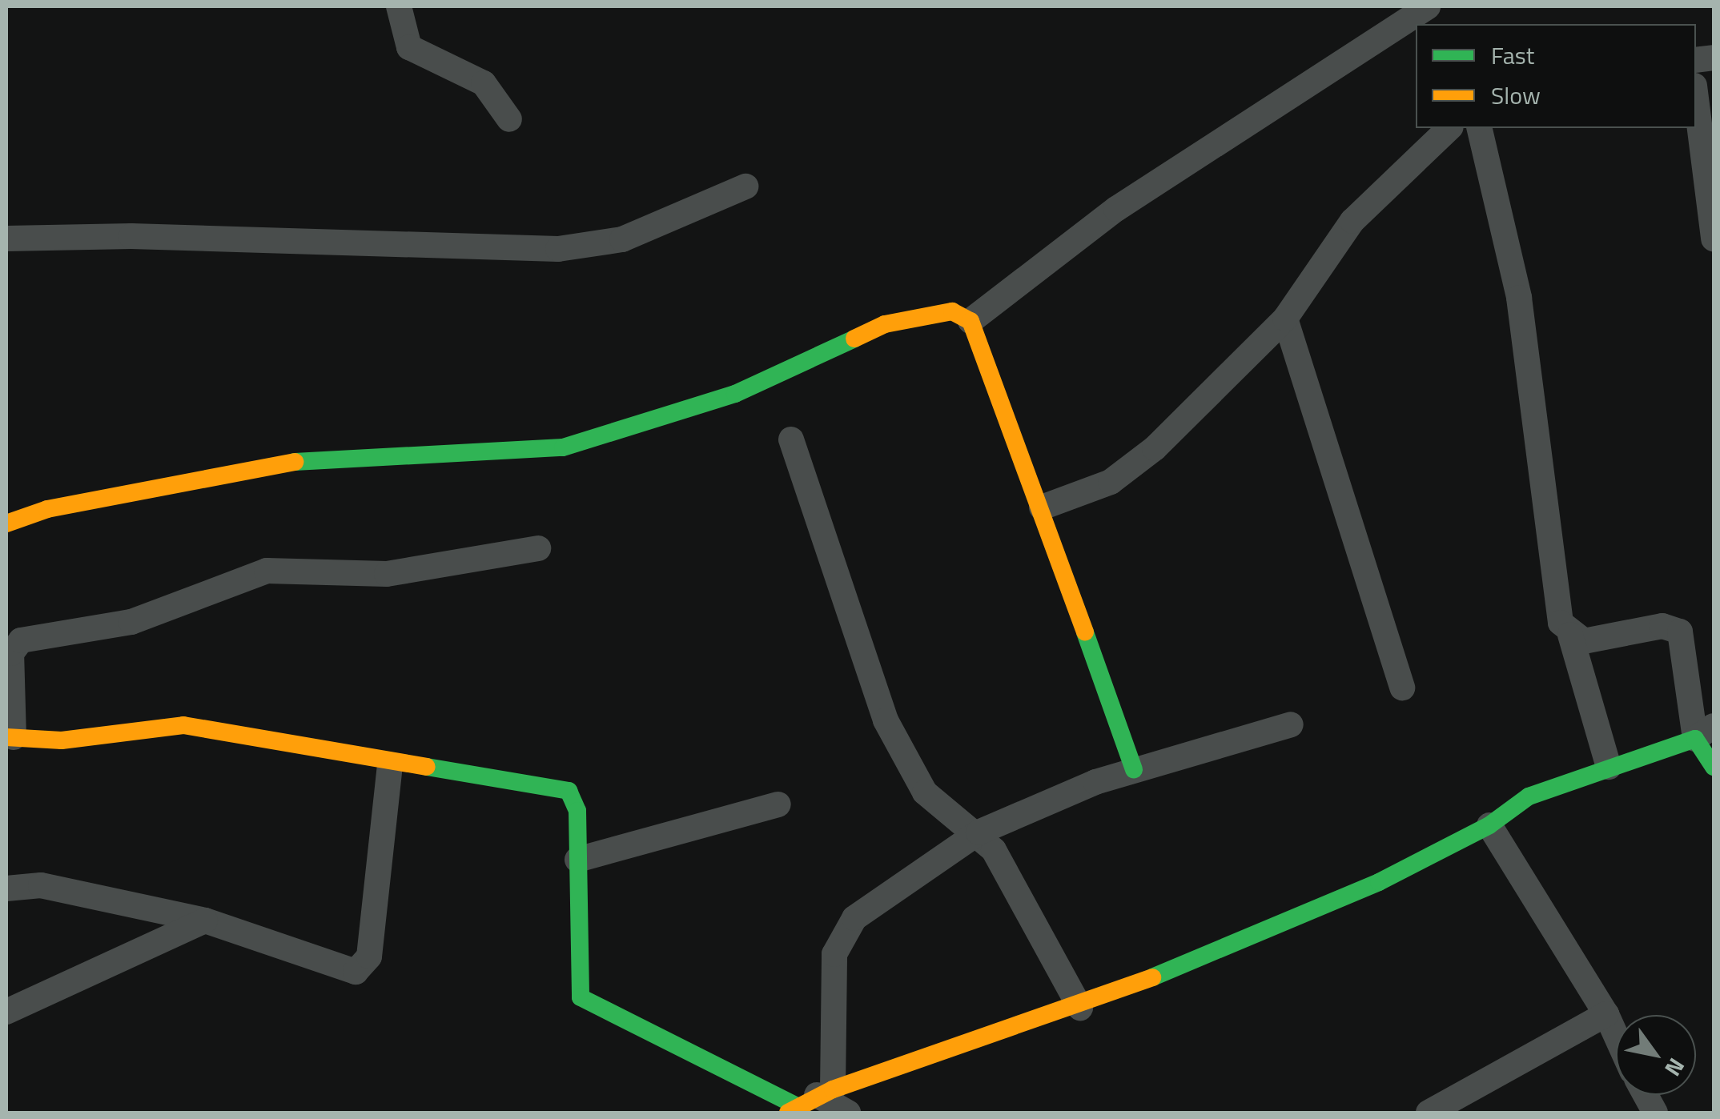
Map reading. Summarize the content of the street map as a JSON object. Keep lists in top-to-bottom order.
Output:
{
  "legend": ["Fast", "Slow"],
  "north": "bottom right"
}
